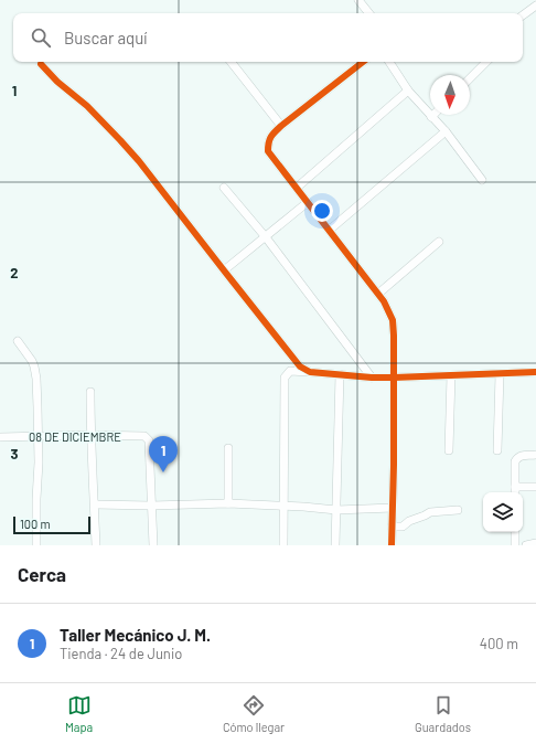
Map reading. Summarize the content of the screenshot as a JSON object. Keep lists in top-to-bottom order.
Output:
{
  "streets": {
    "street": ["08 DE DICIEMBRE"]
  },
  "scale_bar": "100 m",
  "north": "bottom",
  "page": {
    "search": "Buscar aquí",
    "pins": "1",
    "scale": "100 m",
    "heading": "Cerca",
    "list": [
      {
        "mark": "1",
        "name": "Taller Mecánico J. M.",
        "note": "Tienda · 24 de Junio",
        "value": "400 m"
      }
    ],
    "nav": ["Mapa", "Cómo llegar", "Guardados"]
  },
  "grid": {
    "rows": ["1", "2", "3"]
  }
}
